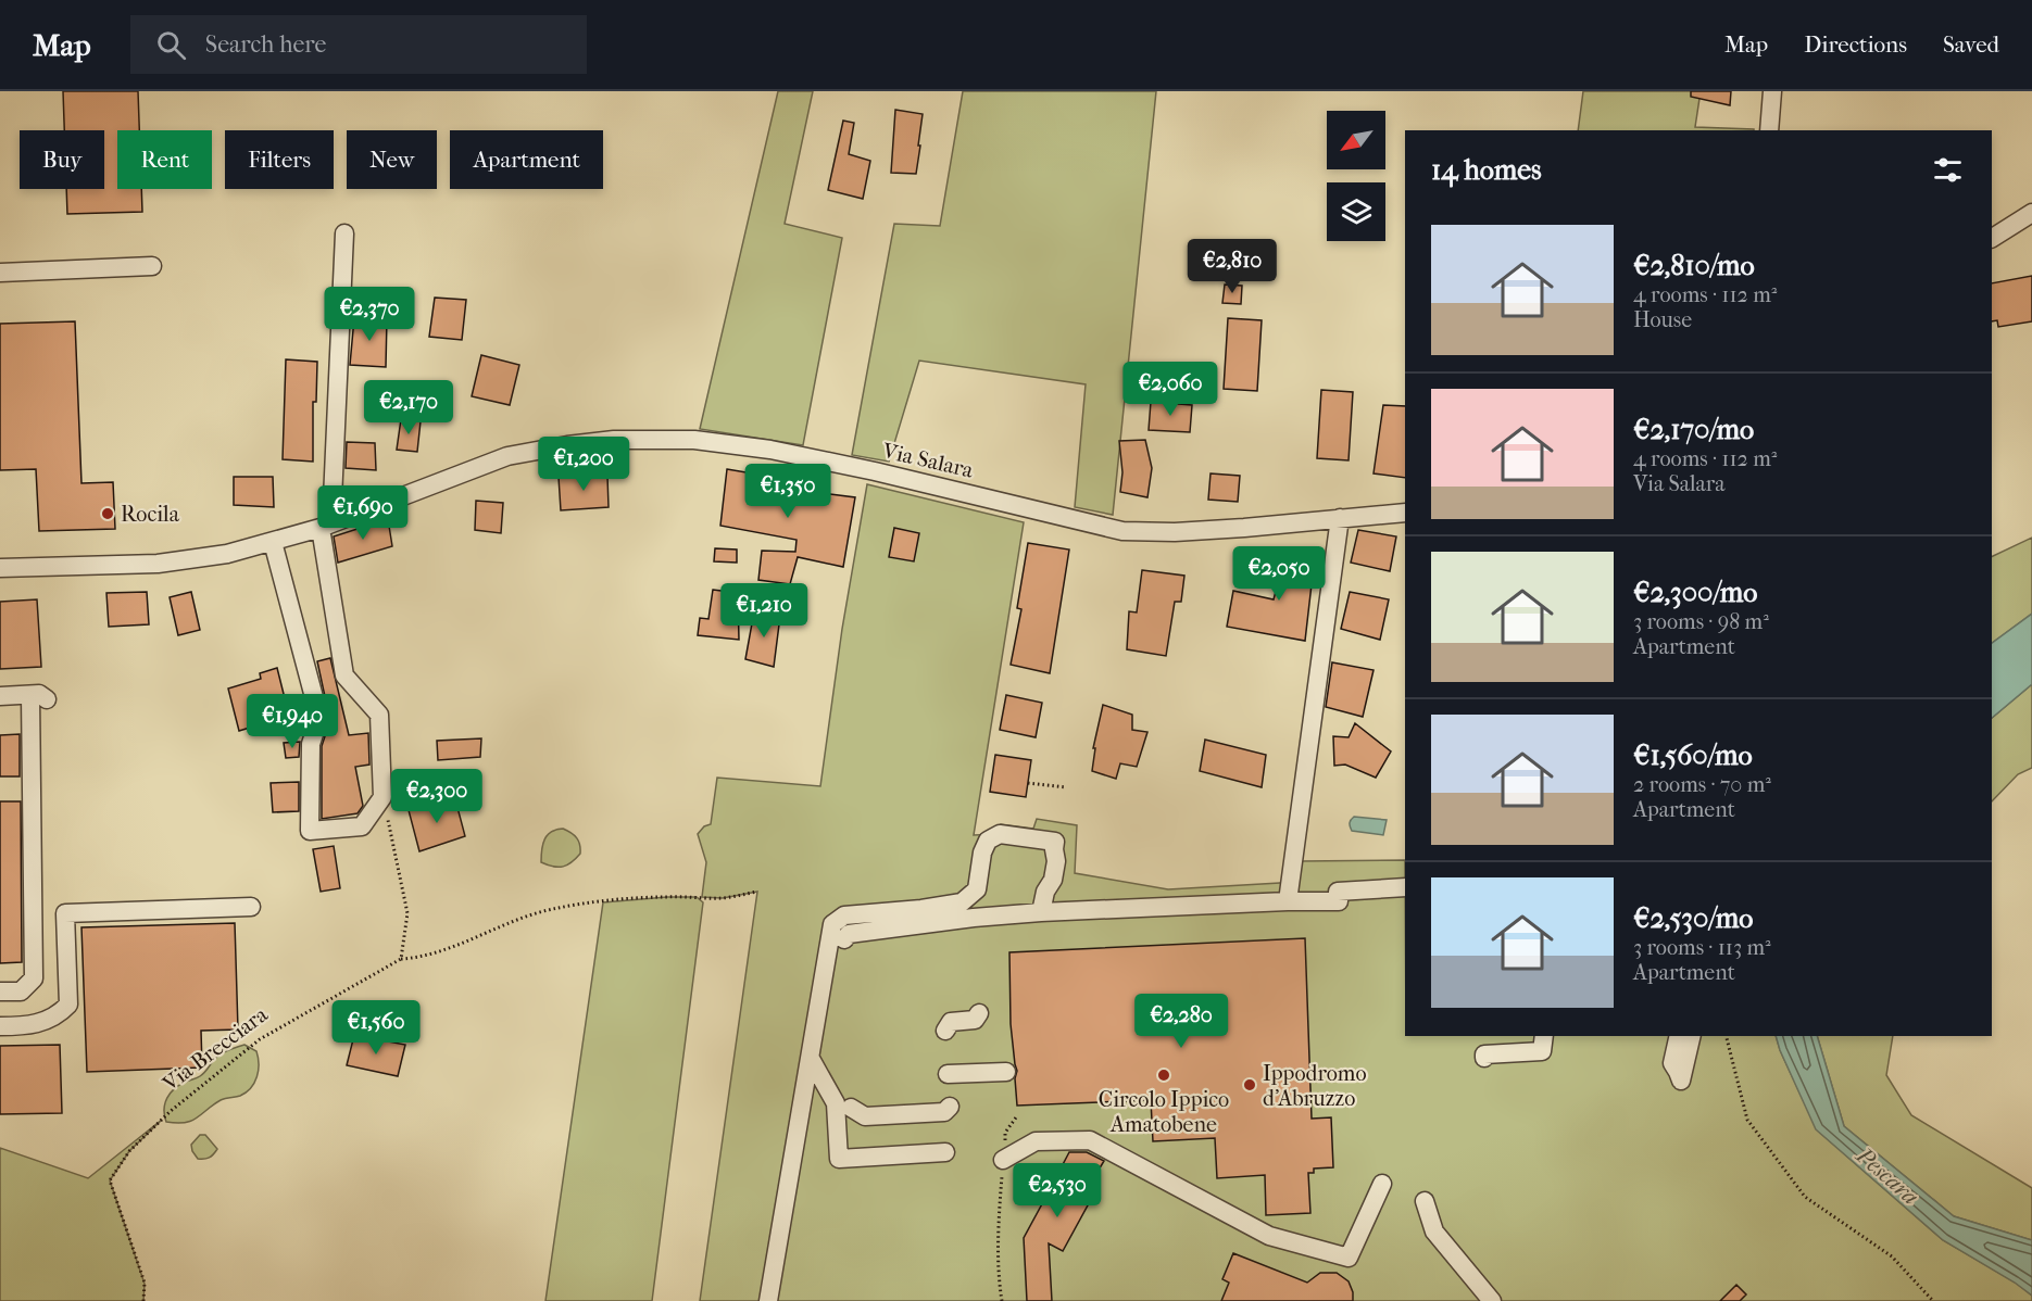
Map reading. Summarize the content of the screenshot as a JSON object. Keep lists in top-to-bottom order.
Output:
{
  "streets": {
    "street": ["Via Salara"],
    "path": ["Via Brecciara"]
  },
  "water": ["Pescara"],
  "places": ["Rocila", "Circolo Ippico Amatobene", "Ippodromo d'Abruzzo"],
  "north": "bottom left",
  "page": {
    "header": "Map",
    "search": "Search here",
    "nav": ["Map", "Directions", "Saved"],
    "chip": [
      "Buy",
      "Rent",
      "Filters",
      "New",
      "Apartment"
    ],
    "heading": "14 homes",
    "list": [
      {
        "name": "€2,810/mo",
        "note": "4 rooms · 112 m² · House"
      },
      {
        "name": "€2,170/mo",
        "note": "4 rooms · 112 m² · Via Salara"
      },
      {
        "name": "€2,300/mo",
        "note": "3 rooms · 98 m² · Apartment"
      },
      {
        "name": "€1,560/mo",
        "note": "2 rooms · 70 m² · Apartment"
      },
      {
        "name": "€2,530/mo",
        "note": "3 rooms · 113 m² · Apartment"
      }
    ],
    "price": [
      "€2,810",
      "€2,370",
      "€2,060",
      "€2,170",
      "€1,200",
      "€1,350",
      "€1,690",
      "€2,050",
      "€1,210",
      "€1,940",
      "€2,300",
      "€2,280",
      "€1,560",
      "€2,530"
    ]
  }
}
